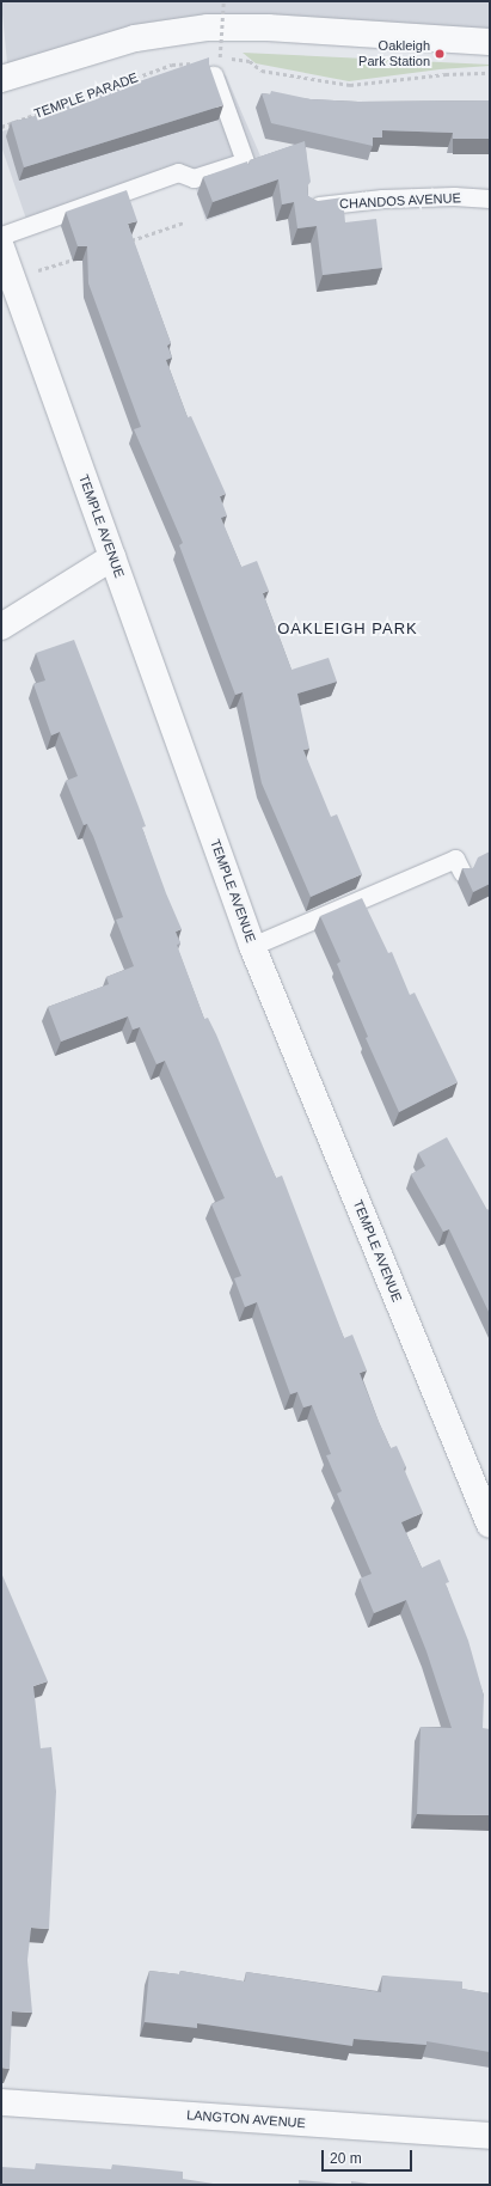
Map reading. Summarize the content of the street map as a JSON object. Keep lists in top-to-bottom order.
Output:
{
  "streets": {
    "street": ["TEMPLE AVENUE", "LANGTON AVENUE"],
    "lane": ["CHANDOS AVENUE"],
    "path": ["TEMPLE PARADE"]
  },
  "districts": ["OAKLEIGH PARK"],
  "places": ["Oakleigh Park Station"],
  "scale_bar": "20 m"
}
